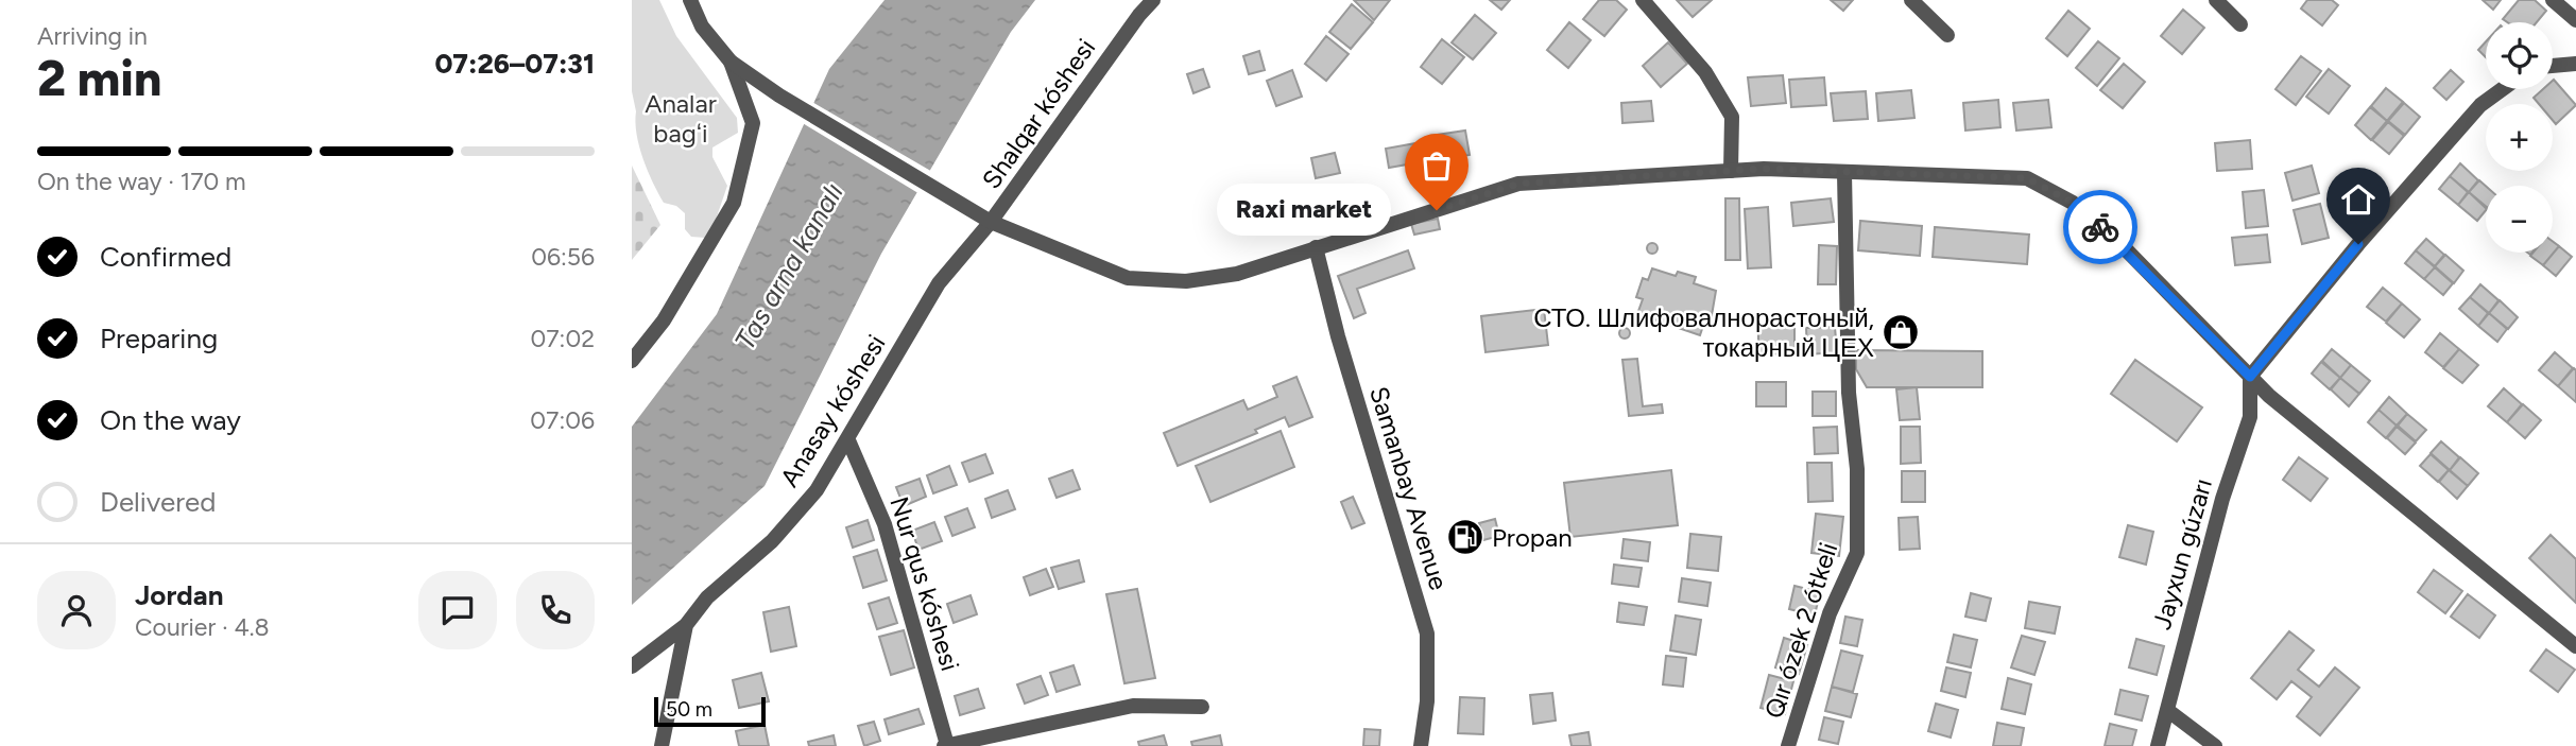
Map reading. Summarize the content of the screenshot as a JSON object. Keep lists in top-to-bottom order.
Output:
{
  "streets": {
    "street": [
      "Shalqar kóshesi",
      "Anasay kóshesi",
      "Samanbay Avenue",
      "Jayxun gúzarı",
      "Nur qus kóshesi",
      "Qır ózek 2 ótkeli"
    ]
  },
  "crossings": [
    ["Shalqar kóshesi", "Anasay kóshesi"],
    ["Anasay kóshesi", "Nur qus kóshesi"]
  ],
  "water": ["Tas arna kanalı"],
  "parks": ["Analar bagʻi"],
  "places": {
    "other": ["Raxi market"],
    "shop": ["СТО. Шлифовалнорастоный, токарный ЦЕХ"],
    "fuel station": ["Propan"]
  },
  "scale_bar": "50 m",
  "page": {
    "heading": ["2 min", "Arriving in", "07:26–07:31"],
    "panel": ["Jordan", "Courier · 4.8"],
    "map_buttons": ["+", "−"],
    "bar": "On the way · 170 m",
    "bubble": "Raxi market",
    "list": [
      ["Confirmed", "06:56"],
      ["Preparing", "07:02"],
      ["On the way", "07:06"],
      "Delivered"
    ],
    "scale": "50 m"
  }
}
